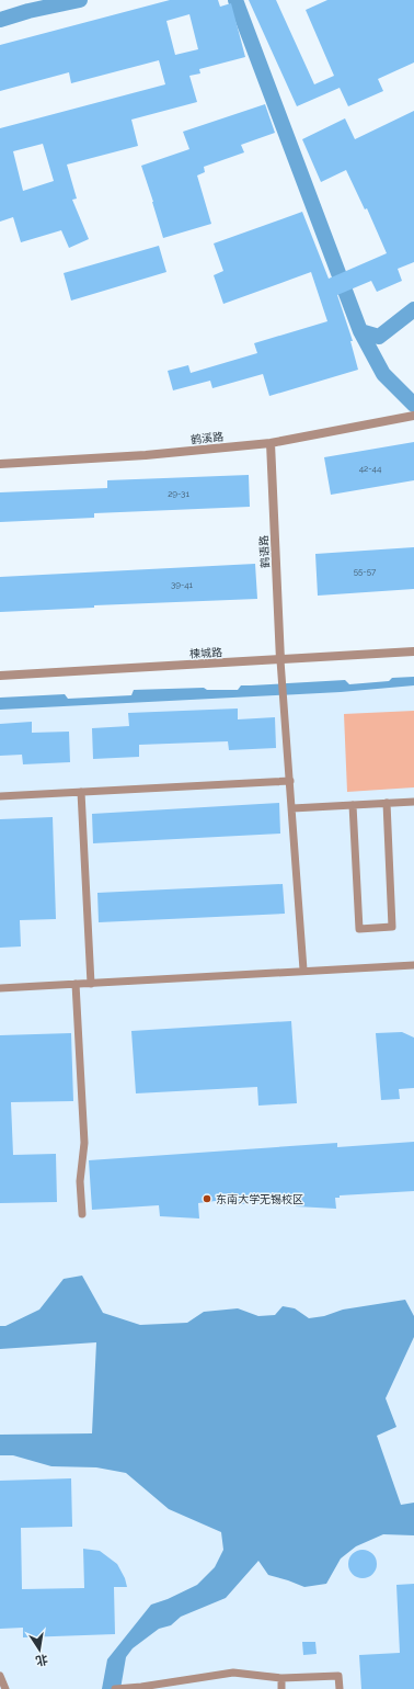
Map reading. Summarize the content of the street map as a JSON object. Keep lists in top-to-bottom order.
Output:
{
  "streets": {
    "street": ["鹤溪路", "鹤语路", "楝城路"]
  },
  "crossings": [
    ["鹤溪路", "鹤语路"],
    ["鹤语路", "楝城路"]
  ],
  "places": ["东南大学无锡校区"],
  "house_numbers": [
    "42-44",
    "29-31",
    "55-57",
    "39-41"
  ],
  "north": "bottom"
}
